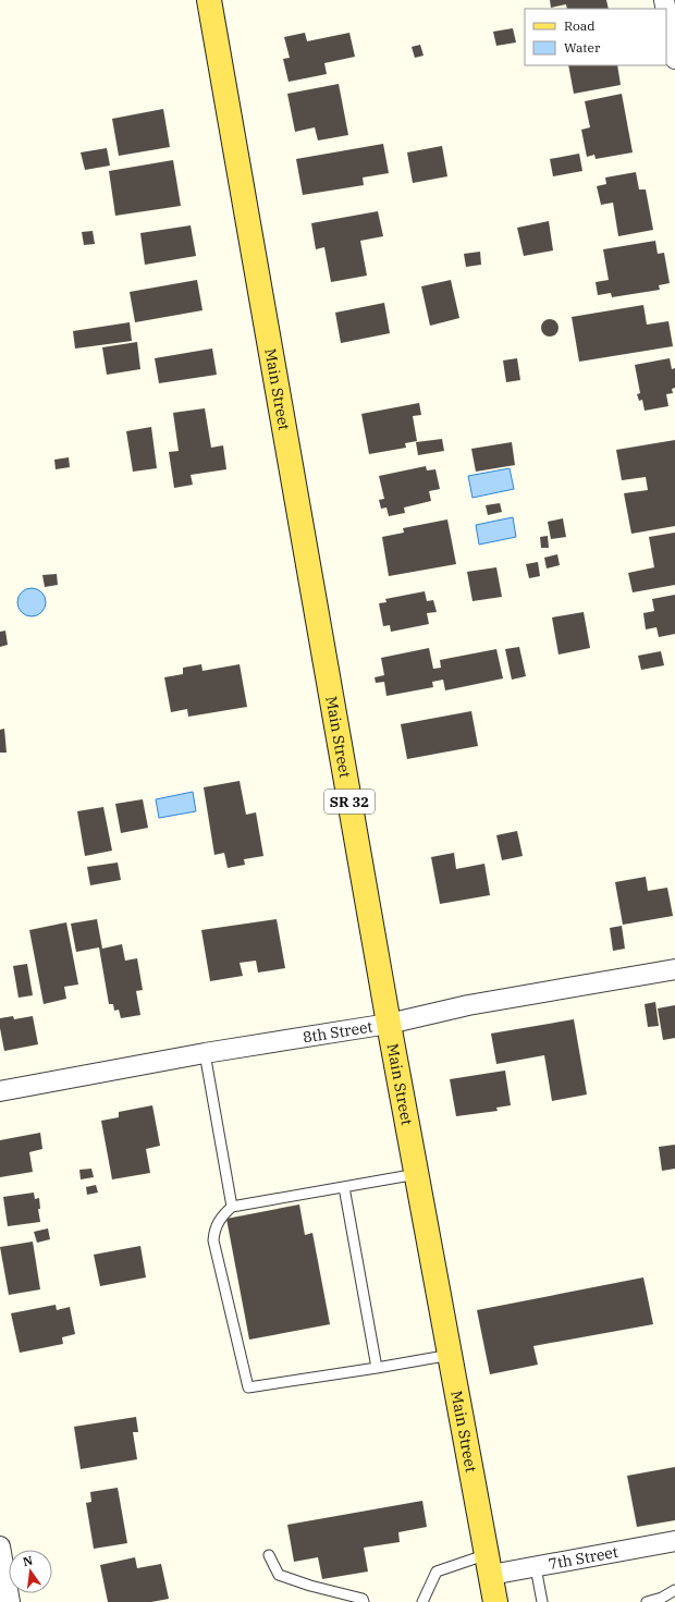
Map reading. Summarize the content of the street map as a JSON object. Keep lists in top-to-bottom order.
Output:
{
  "streets": {
    "main road": ["Main Street", "SR 32"],
    "street": ["8th Street", "7th Street"]
  },
  "crossings": [
    ["Main Street", "8th Street"],
    ["Main Street", "7th Street"]
  ],
  "legend": ["Road", "Water"],
  "north": "top"
}
